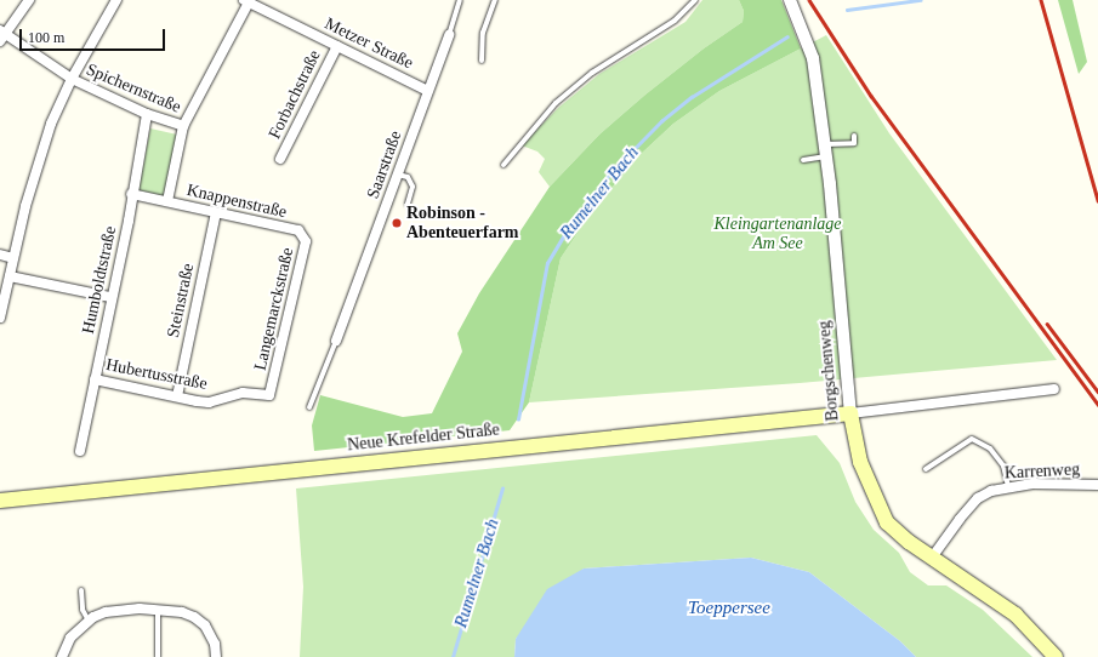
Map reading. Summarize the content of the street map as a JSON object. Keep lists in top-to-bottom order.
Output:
{
  "streets": {
    "main road": ["Borgschenweg", "Neue Krefelder Straße"],
    "street": [
      "Metzer Straße",
      "Spichernstraße",
      "Forbachstraße",
      "Saarstraße",
      "Knappenstraße",
      "Humboldtstraße",
      "Steinstraße",
      "Langemarckstraße",
      "Hubertusstraße",
      "Karrenweg"
    ]
  },
  "crossings": [
    ["Metzer Straße", "Forbachstraße"],
    ["Metzer Straße", "Saarstraße"],
    ["Spichernstraße", "Humboldtstraße"],
    ["Knappenstraße", "Humboldtstraße"],
    ["Knappenstraße", "Steinstraße"],
    ["Knappenstraße", "Langemarckstraße"],
    ["Humboldtstraße", "Hubertusstraße"],
    ["Steinstraße", "Hubertusstraße"],
    ["Langemarckstraße", "Hubertusstraße"],
    ["Borgschenweg", "Neue Krefelder Straße"],
    ["Borgschenweg", "Karrenweg"]
  ],
  "water": ["Rumelner Bach", "Toeppersee"],
  "parks": ["Kleingartenanlage Am See"],
  "places": ["Robinson - Abenteuerfarm"],
  "scale_bar": "100 m"
}
